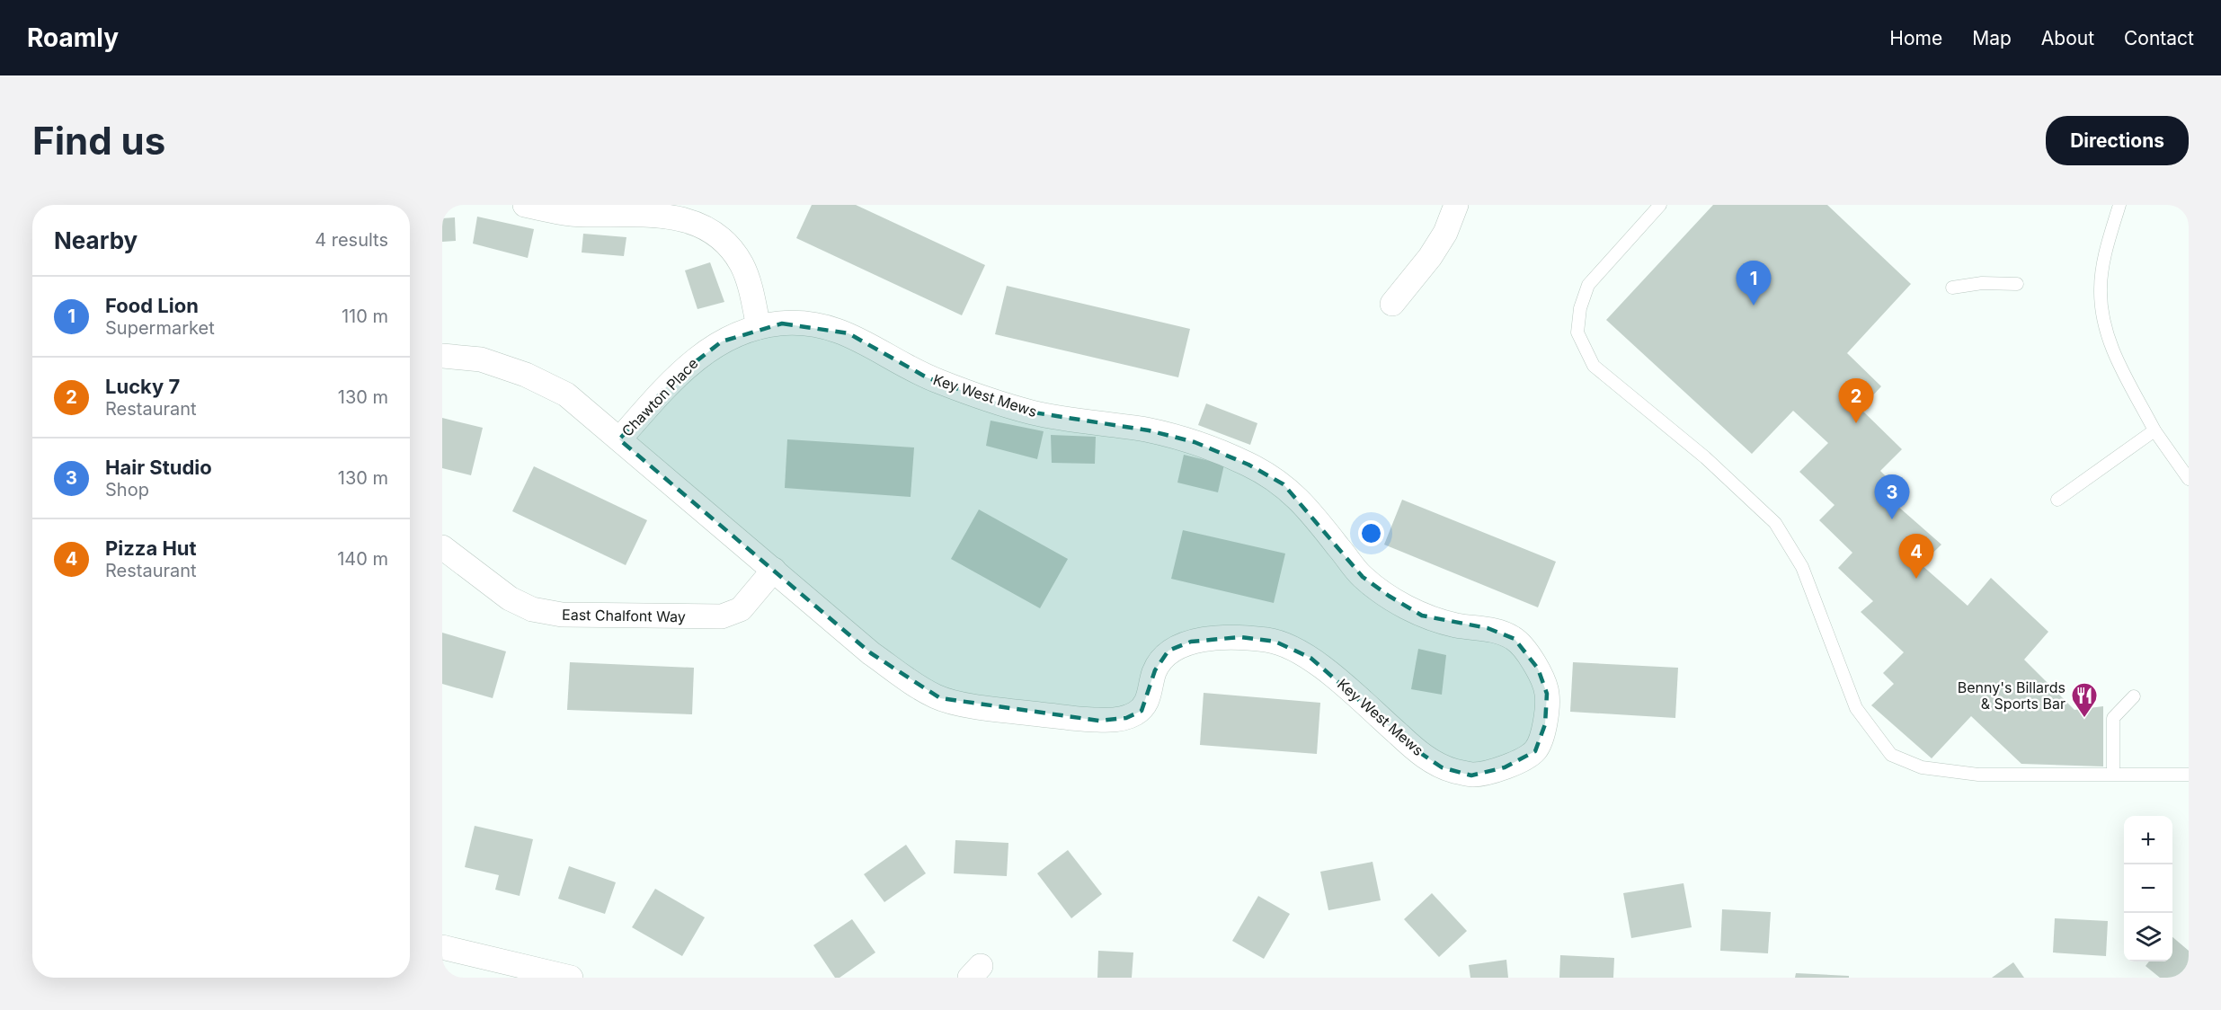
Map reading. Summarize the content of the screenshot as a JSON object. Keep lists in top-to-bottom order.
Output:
{
  "streets": {
    "street": ["Key West Mews", "Chawton Place", "East Chalfont Way"]
  },
  "crossings": [
    ["Key West Mews", "Chawton Place"],
    ["Key West Mews", "East Chalfont Way"]
  ],
  "places": {
    "restaurant": ["Benny's Billards & Sports Bar"]
  },
  "page": {
    "header": "Roamly",
    "nav": [
      "Home",
      "Map",
      "About",
      "Contact"
    ],
    "buttons": "Directions",
    "title": "Find us",
    "heading": ["Nearby", "4 results"],
    "pins": [
      "1",
      "2",
      "3",
      "4"
    ],
    "list": [
      {
        "mark": "1",
        "name": "Food Lion",
        "note": "Supermarket",
        "value": "110 m"
      },
      {
        "mark": "2",
        "name": "Lucky 7",
        "note": "Restaurant",
        "value": "130 m"
      },
      {
        "mark": "3",
        "name": "Hair Studio",
        "note": "Shop",
        "value": "130 m"
      },
      {
        "mark": "4",
        "name": "Pizza Hut",
        "note": "Restaurant",
        "value": "140 m"
      }
    ],
    "map_buttons": ["+", "−"]
  }
}
